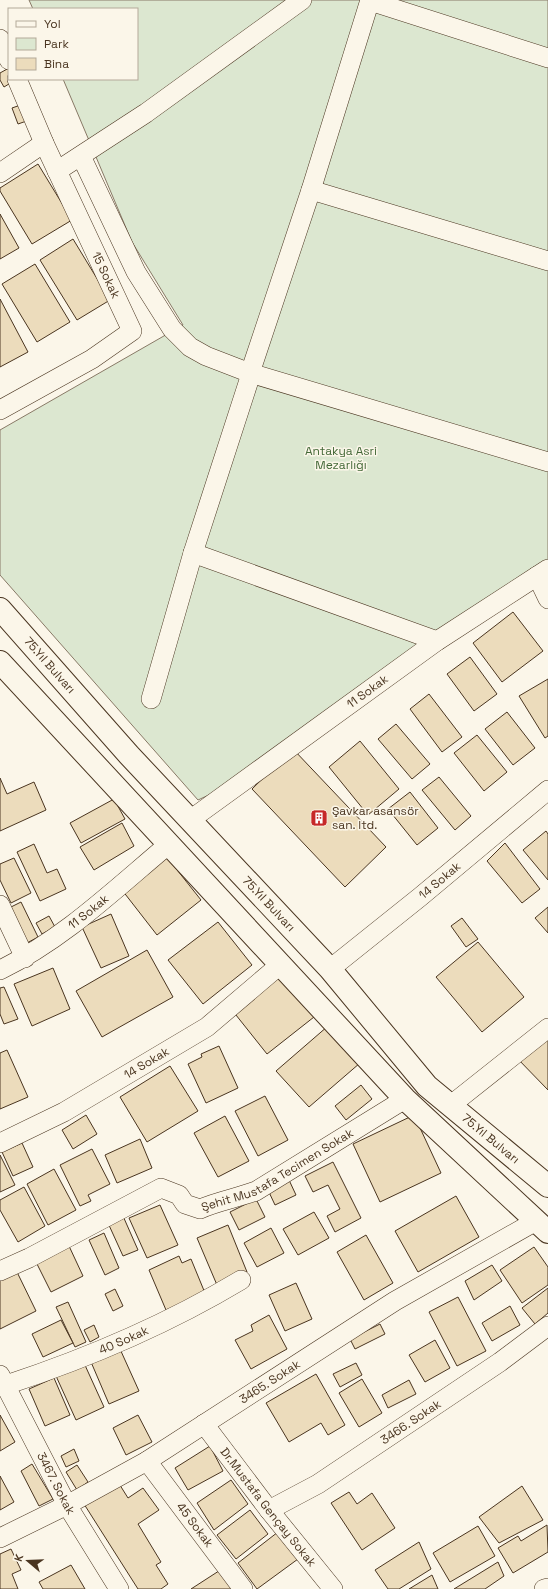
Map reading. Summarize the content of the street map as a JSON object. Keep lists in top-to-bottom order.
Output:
{
  "streets": {
    "main road": ["75.Yıl Bulvarı"],
    "street": [
      "15 Sokak",
      "11 Sokak",
      "14 Sokak",
      "Şehit Mustafa Tecimen Sokak",
      "40 Sokak",
      "3465. Sokak",
      "3466. Sokak",
      "3467. Sokak",
      "Dr.Mustafa Gençay Sokak",
      "45 Sokak"
    ]
  },
  "crossings": [
    ["75.Yıl Bulvarı", "11 Sokak"],
    ["75.Yıl Bulvarı", "14 Sokak"],
    ["40 Sokak", "3467. Sokak"],
    ["3465. Sokak", "3467. Sokak"],
    ["3465. Sokak", "Dr.Mustafa Gençay Sokak"],
    ["3465. Sokak", "45 Sokak"],
    ["3466. Sokak", "Dr.Mustafa Gençay Sokak"]
  ],
  "parks": ["Antakya Asri Mezarlığı"],
  "places": {
    "building": ["Şavkar asansör san. ltd."]
  },
  "legend": ["Yol", "Park", "Bina"],
  "north": "left"
}
